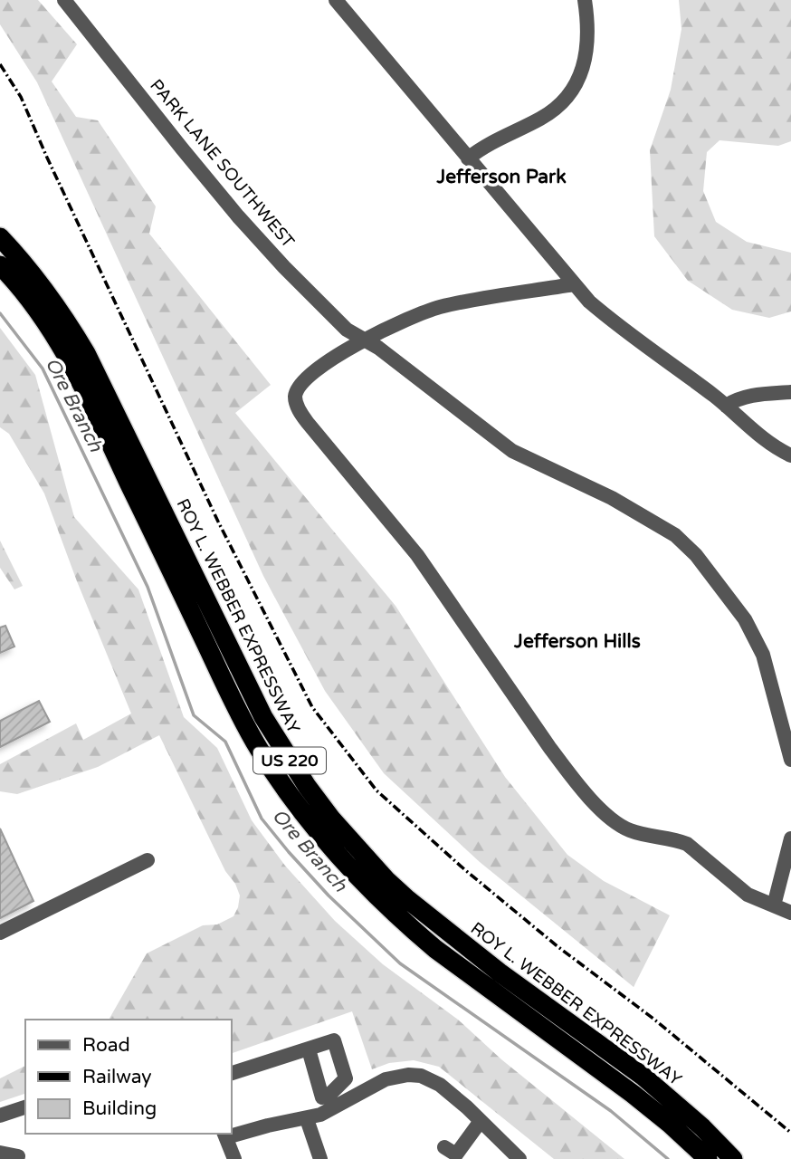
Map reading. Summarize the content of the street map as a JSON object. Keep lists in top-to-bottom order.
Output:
{
  "streets": {
    "highway": ["ROY L. WEBBER EXPRESSWAY", "US 220"],
    "street": ["PARK LANE SOUTHWEST"]
  },
  "districts": ["Jefferson Park", "Jefferson Hills"],
  "water": ["Ore Branch"],
  "legend": ["Road", "Railway", "Building"]
}
